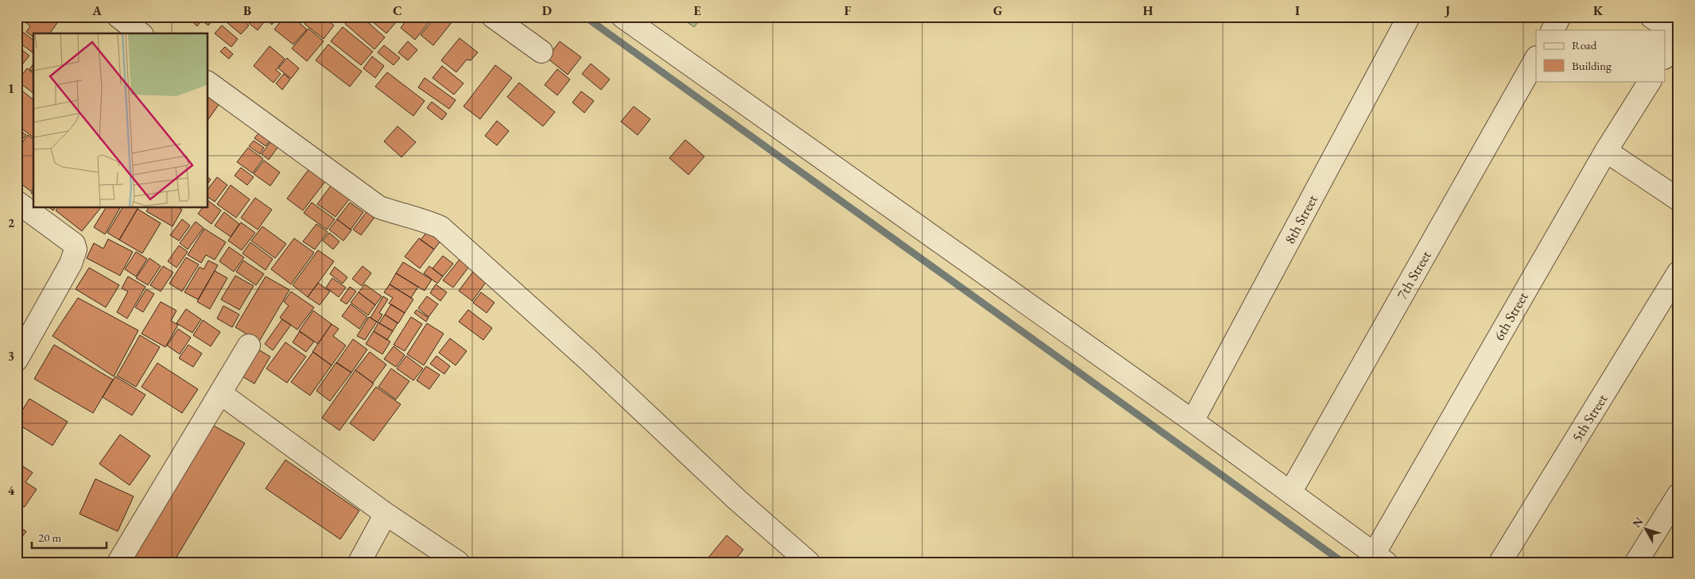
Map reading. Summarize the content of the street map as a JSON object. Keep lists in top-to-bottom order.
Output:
{
  "streets": {
    "street": [
      "8th Street",
      "7th Street",
      "6th Street",
      "5th Street"
    ]
  },
  "legend": ["Road", "Building"],
  "scale_bar": "20 m",
  "north": "top left",
  "grid": {
    "columns": [
      "A",
      "B",
      "C",
      "D",
      "E",
      "F",
      "G",
      "H",
      "I",
      "J",
      "K"
    ],
    "rows": [
      "1",
      "2",
      "3",
      "4"
    ]
  }
}
